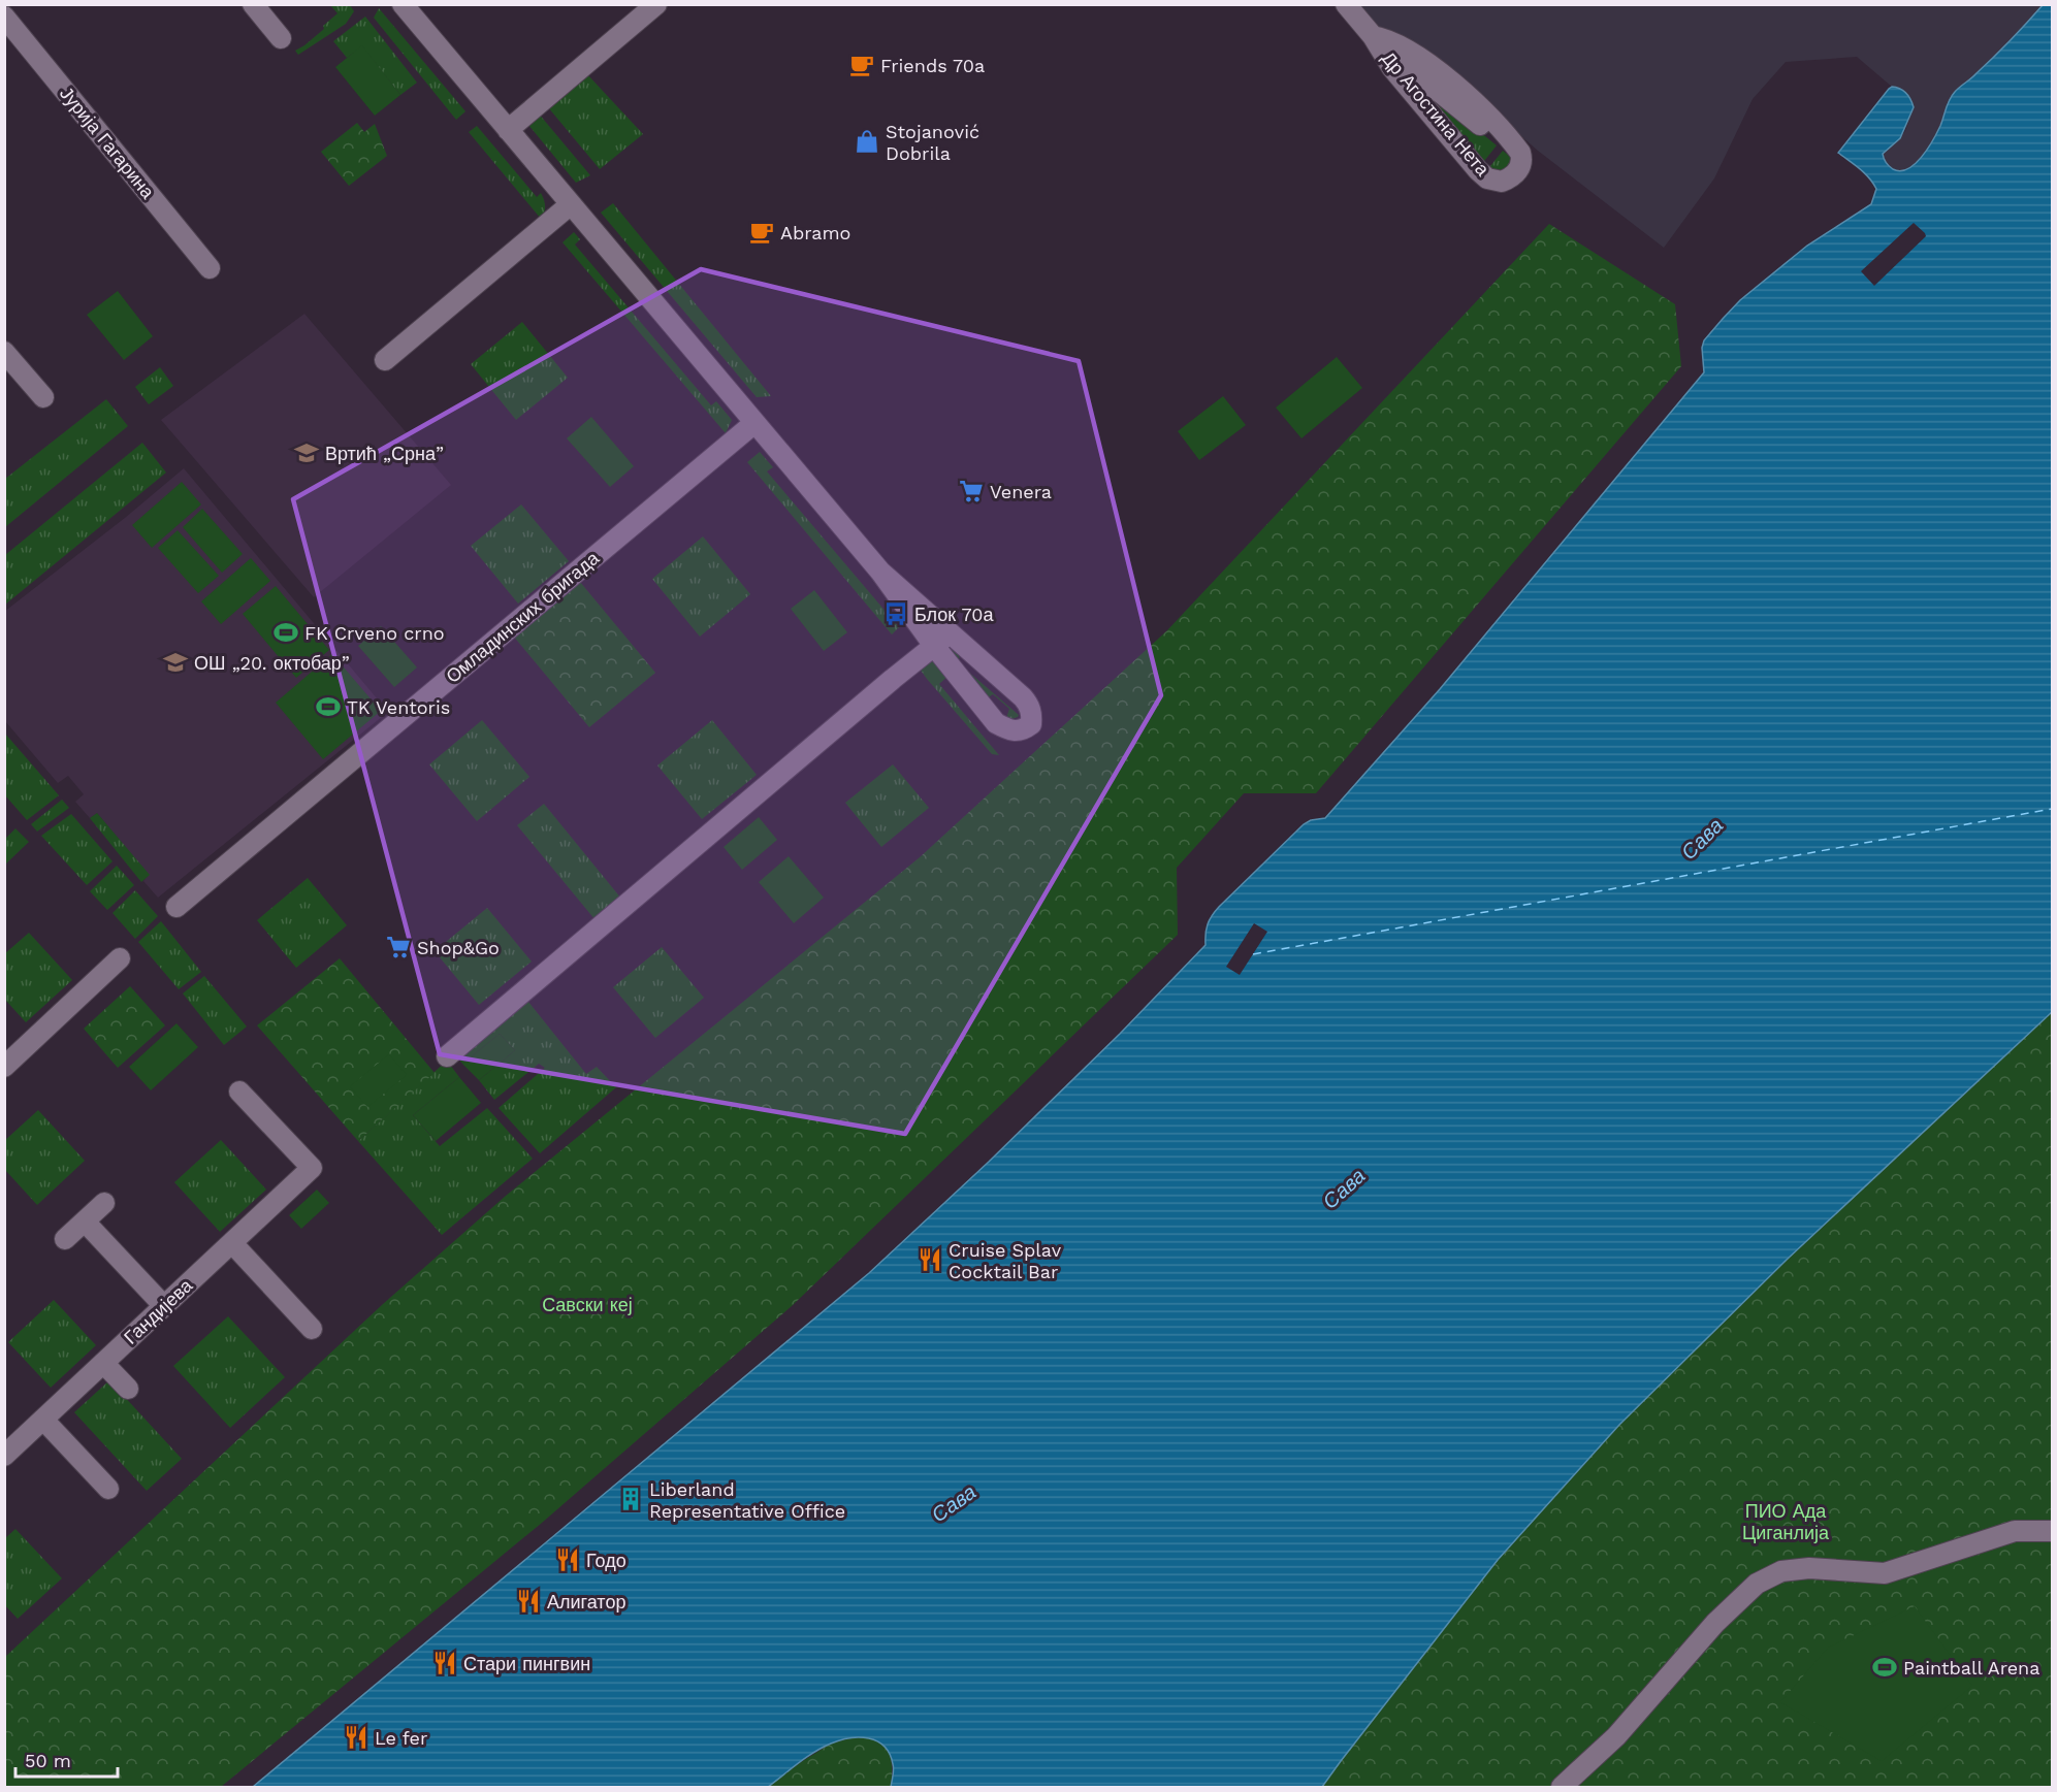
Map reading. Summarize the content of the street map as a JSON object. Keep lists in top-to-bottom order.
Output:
{
  "streets": {
    "street": [
      "Др Агостина Нета",
      "Јурија Гагарина",
      "Омладинских бригада",
      "Гандијева"
    ]
  },
  "water": ["Сава"],
  "parks": ["Савски кеј", "ПИО Ада Циганлија"],
  "places": {
    "cafe": ["Friends 70a", "Abramo"],
    "shop": ["Stojanović Dobrila"],
    "school or university": ["Вртић „Срна”", "ОШ „20. октобар”"],
    "supermarket": ["Venera", "Shop&Go"],
    "bus stop": ["Блок 70а"],
    "sports": ["FK Crveno crno", "TK Ventoris", "Paintball Arena"],
    "restaurant": [
      "Cruise Splav Cocktail Bar",
      "Годо",
      "Алигатор",
      "Стари пингвин",
      "Le fer"
    ],
    "building": ["Liberland Representative Office"]
  },
  "scale_bar": "50 m"
}
